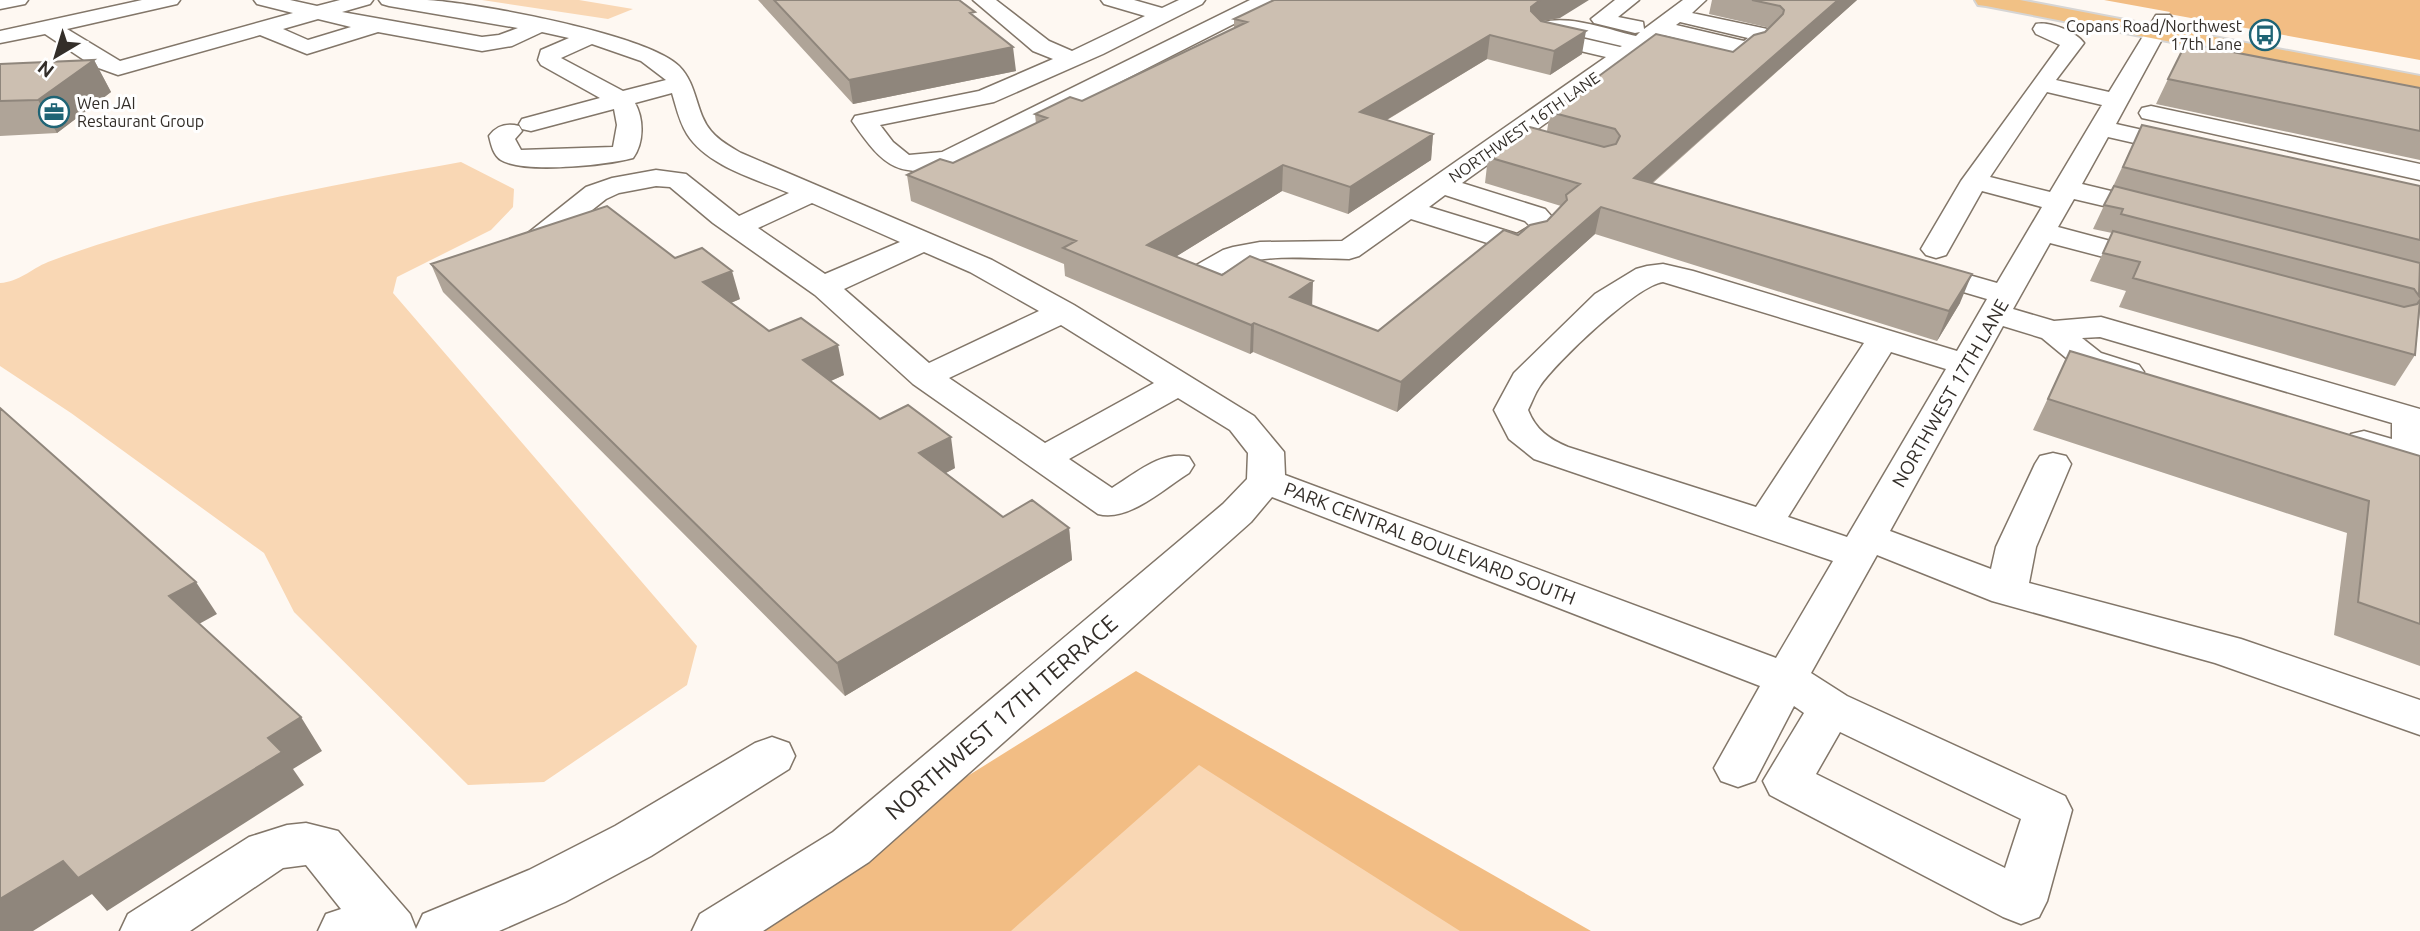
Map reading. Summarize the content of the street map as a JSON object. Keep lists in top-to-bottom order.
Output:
{
  "streets": {
    "street": [
      "NORTHWEST 16TH LANE",
      "NORTHWEST 17TH LANE",
      "PARK CENTRAL BOULEVARD SOUTH",
      "NORTHWEST 17TH TERRACE"
    ]
  },
  "crossings": [
    ["NORTHWEST 17TH LANE", "PARK CENTRAL BOULEVARD SOUTH"],
    ["PARK CENTRAL BOULEVARD SOUTH", "NORTHWEST 17TH TERRACE"]
  ],
  "places": {
    "bus stop": ["Copans Road/Northwest 17th Lane"],
    "office": ["Wen JAI Restaurant Group"]
  },
  "north": "bottom left"
}
